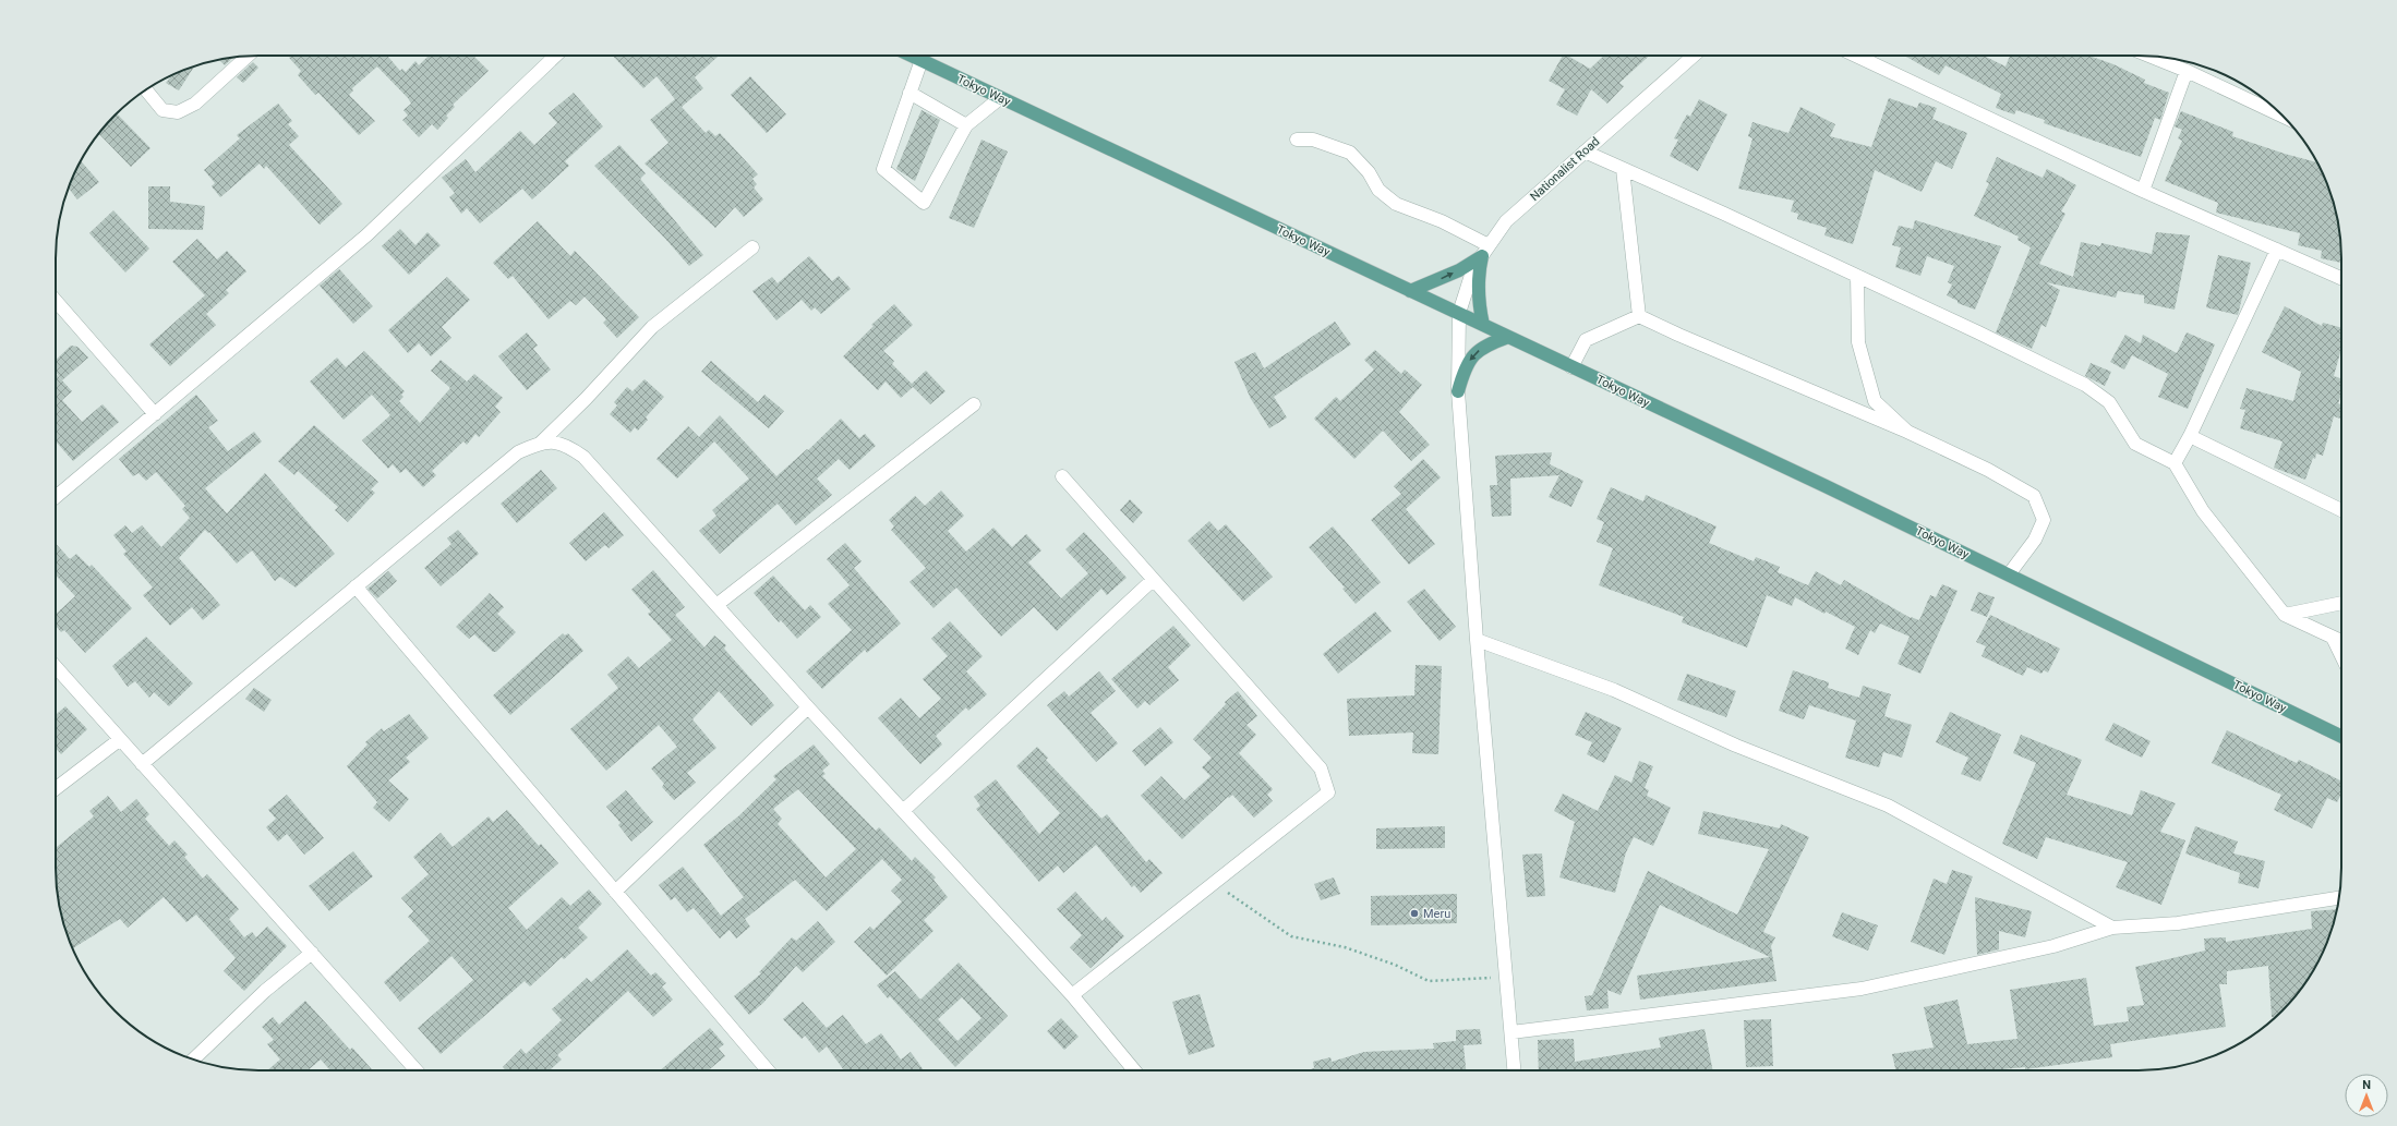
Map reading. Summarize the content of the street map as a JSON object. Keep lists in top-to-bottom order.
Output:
{
  "streets": {
    "main road": ["Tokyo Way"],
    "street": ["Nationalist Road"]
  },
  "crossings": [
    ["Tokyo Way", "Nationalist Road"]
  ],
  "places": ["Meru"],
  "north": "top"
}
